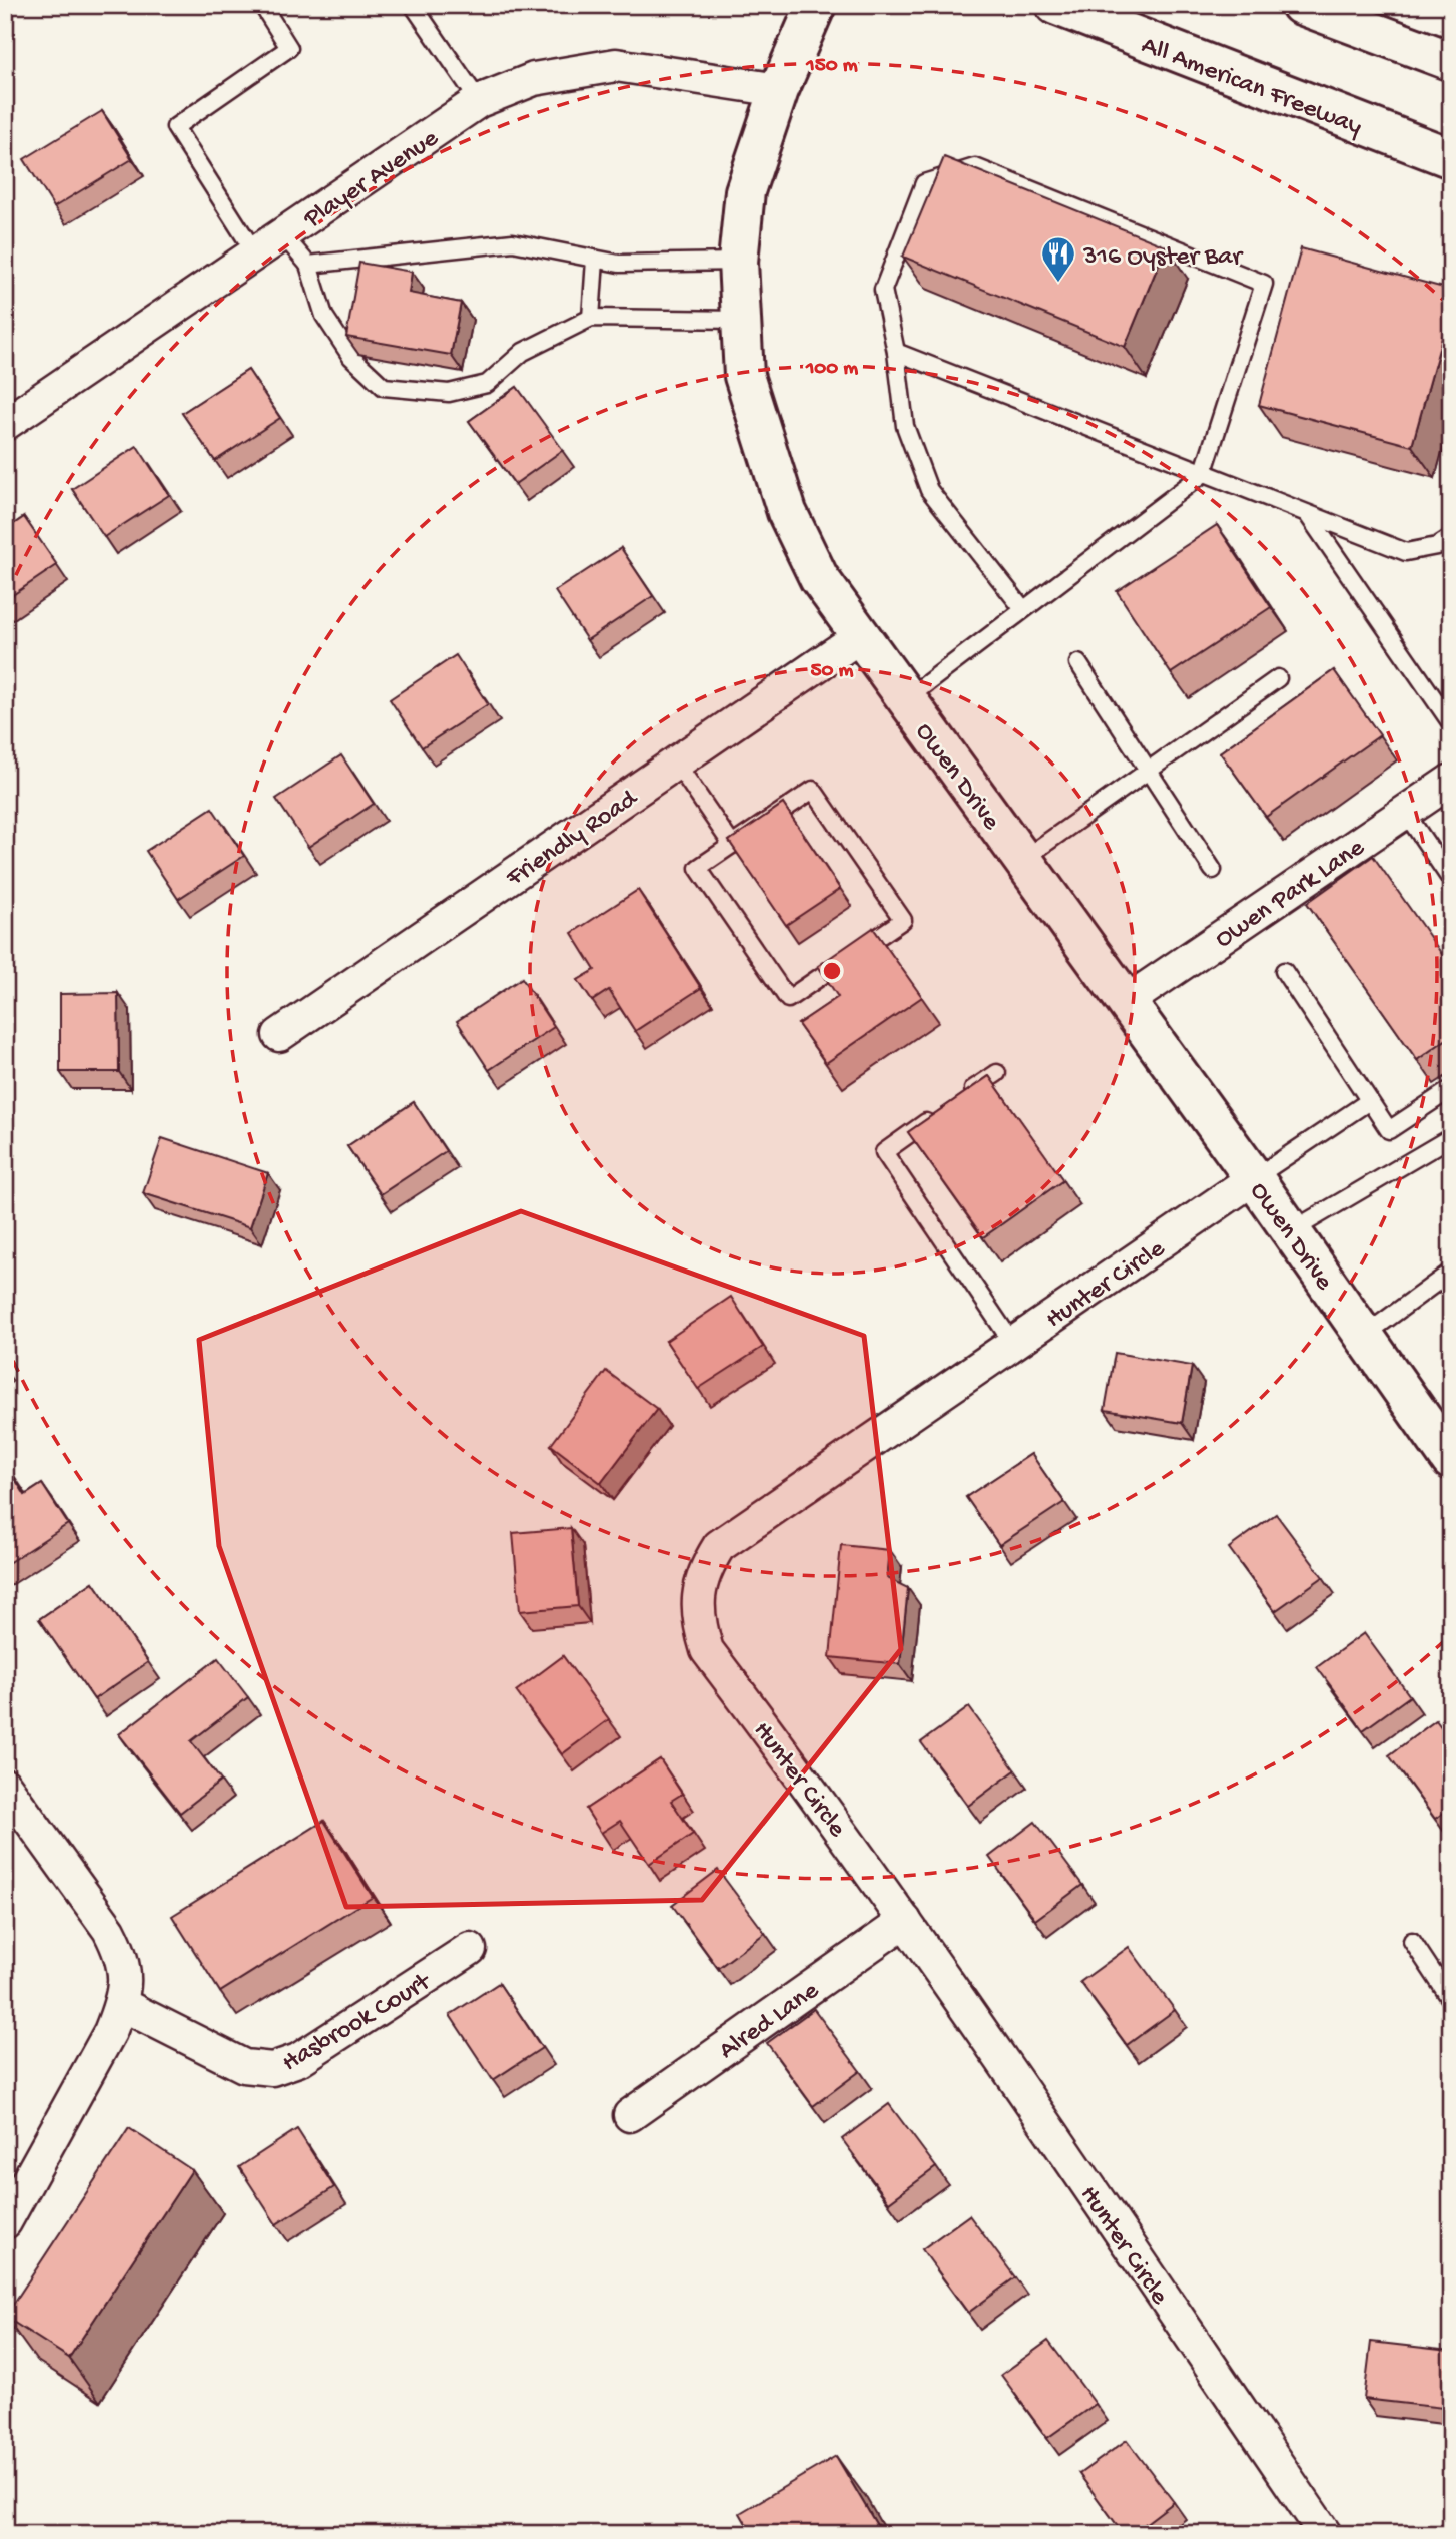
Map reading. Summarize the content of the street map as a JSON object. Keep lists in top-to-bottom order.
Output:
{
  "streets": {
    "main road": ["All American Freeway", "Owen Drive"],
    "street": [
      "Player Avenue",
      "Friendly Road",
      "Owen Park Lane",
      "Hunter Circle",
      "Alred Lane",
      "Hasbrook Court"
    ]
  },
  "crossings": [
    ["Player Avenue", "Owen Drive"],
    ["Owen Drive", "Friendly Road"],
    ["Owen Drive", "Owen Park Lane"],
    ["Owen Drive", "Hunter Circle"],
    ["Hunter Circle", "Alred Lane"]
  ],
  "places": {
    "restaurant": ["316 Oyster Bar"]
  },
  "rings": ["150 m", "100 m", "50 m"]
}
